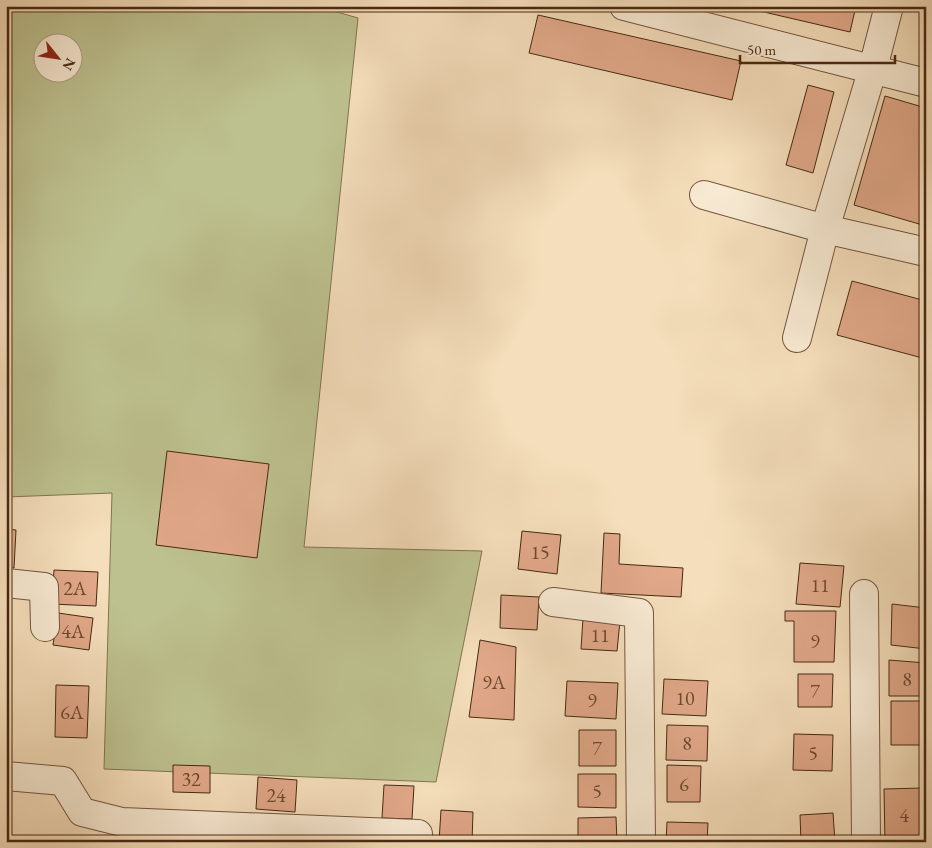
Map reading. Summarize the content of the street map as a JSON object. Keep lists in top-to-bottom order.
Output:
{
  "house_numbers": [
    "15",
    "11",
    "2А",
    "4А",
    "11",
    "9",
    "8",
    "9А",
    "7",
    "10",
    "9",
    "6А",
    "8",
    "7",
    "5",
    "32",
    "6",
    "5",
    "24",
    "4"
  ],
  "scale_bar": "50 m",
  "north": "bottom right"
}
